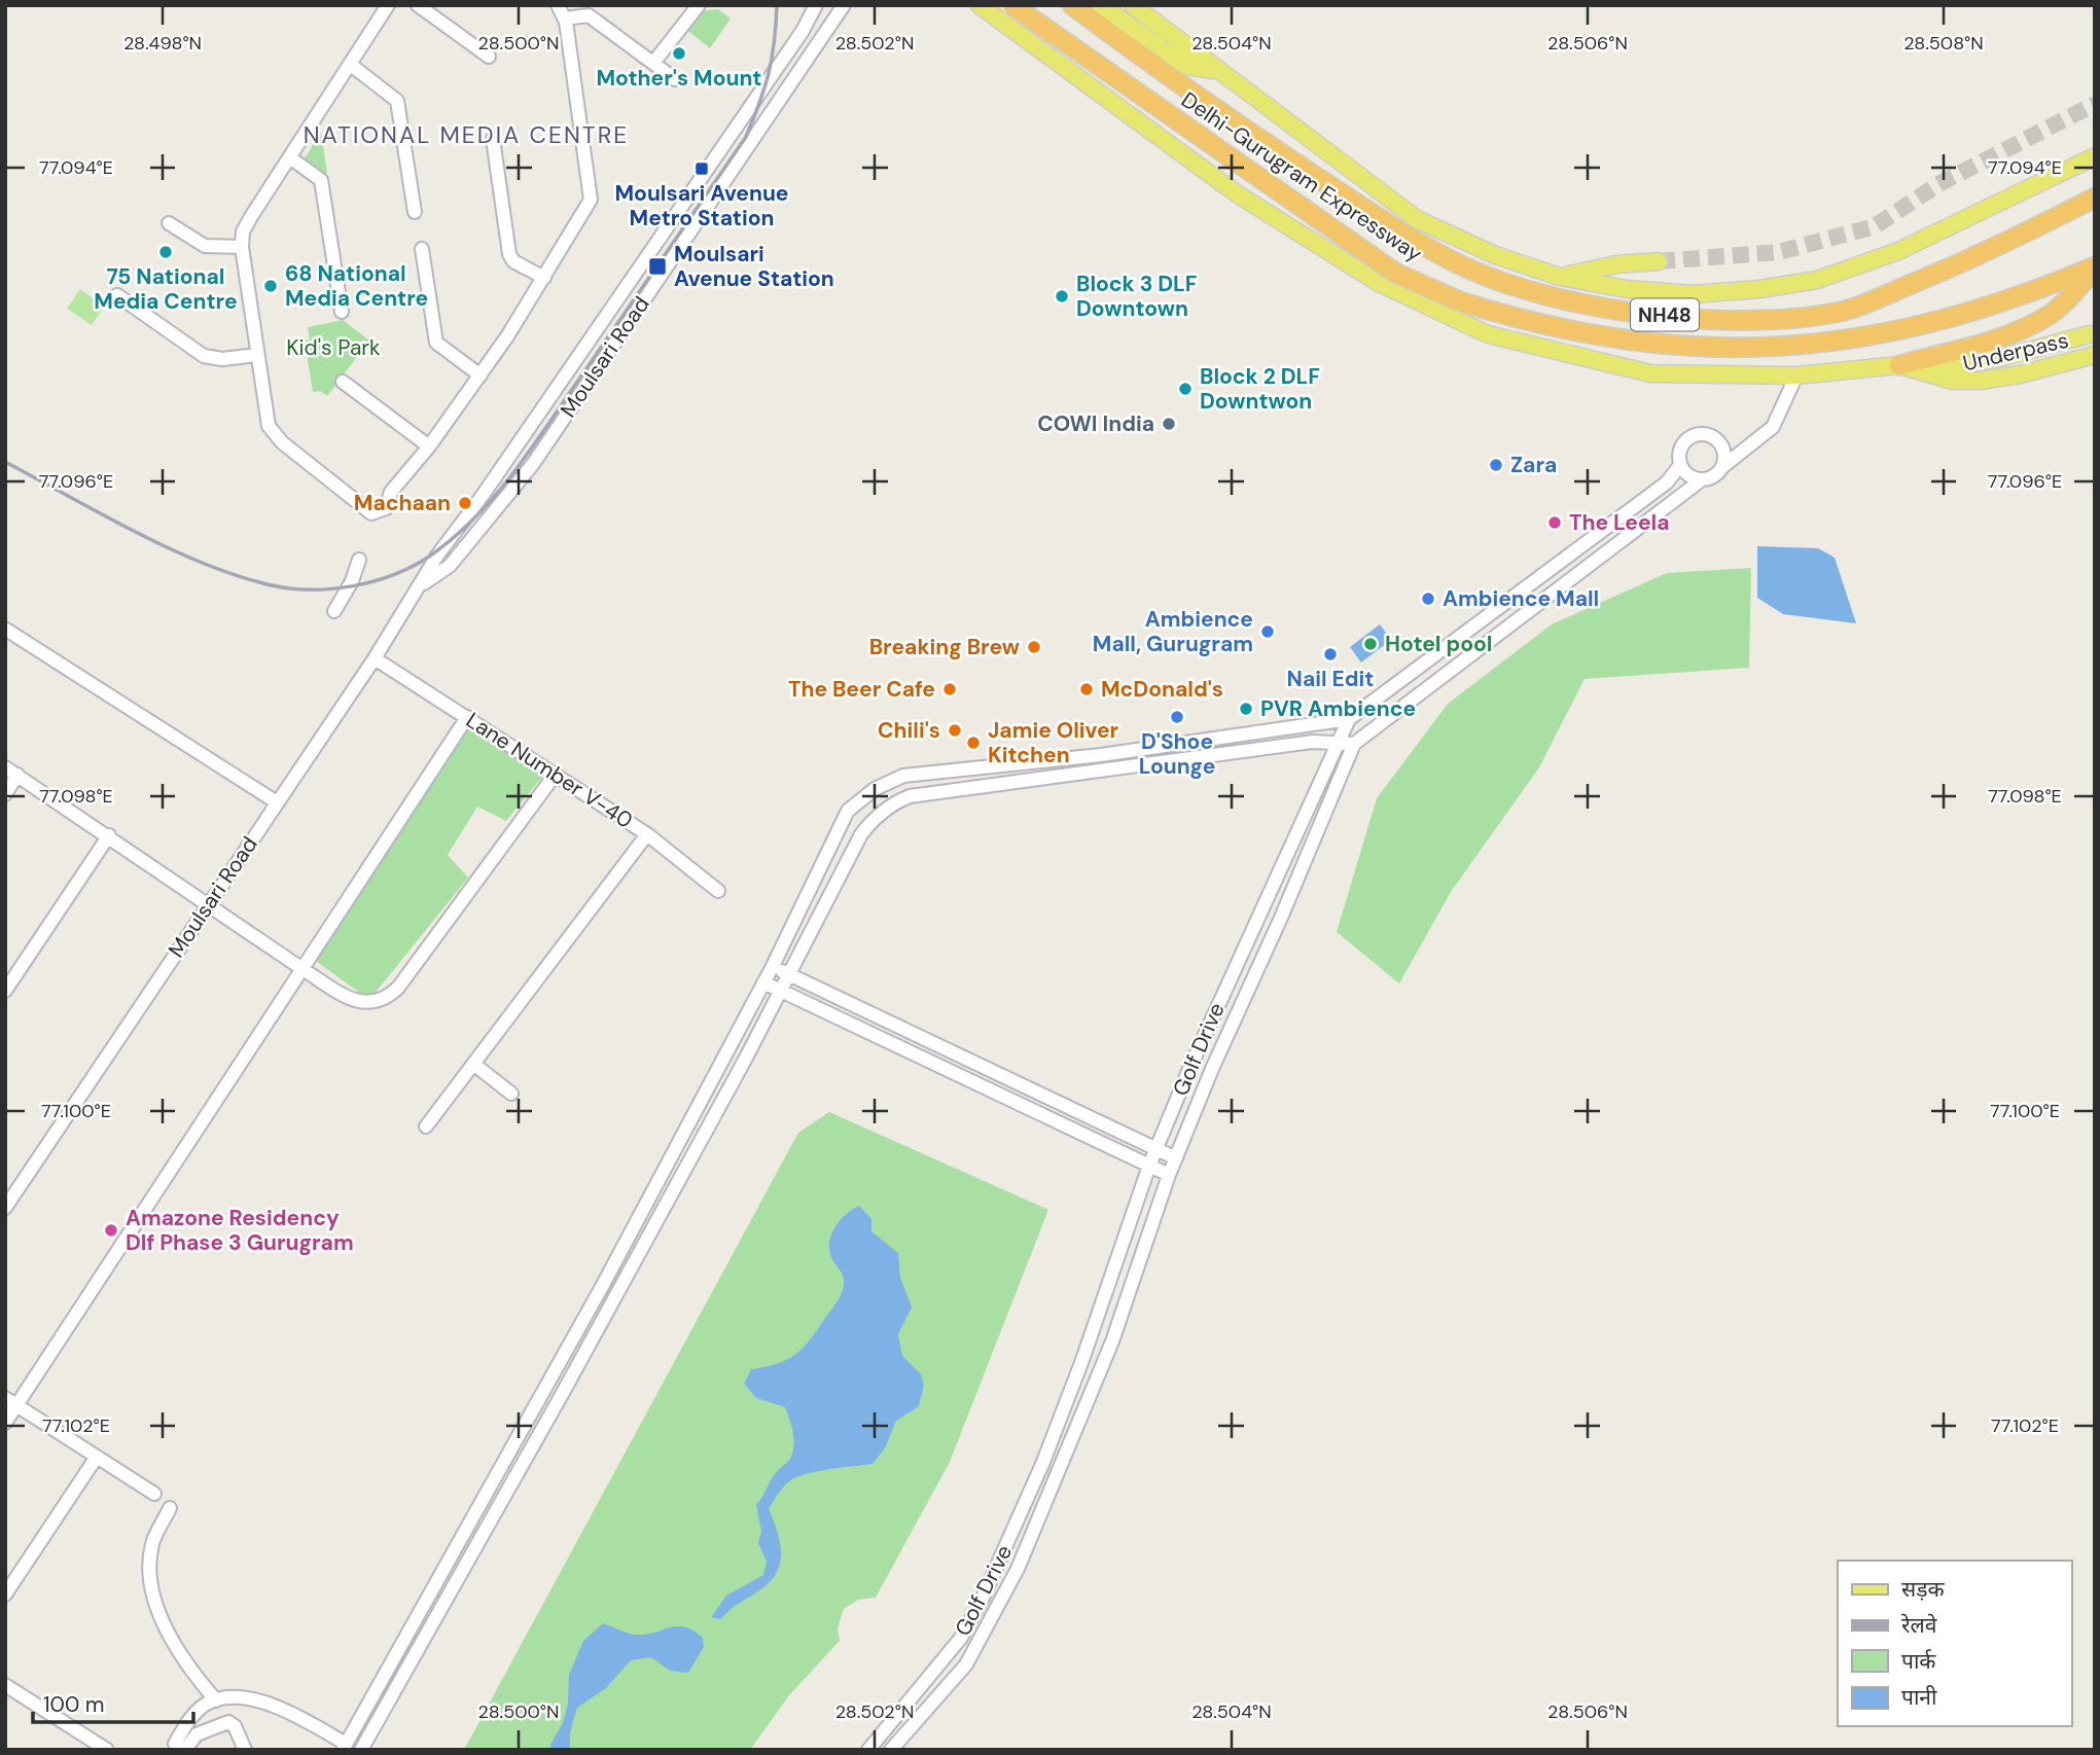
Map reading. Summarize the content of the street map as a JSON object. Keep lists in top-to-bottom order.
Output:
{
  "streets": {
    "highway": ["Delhi-Gurugram Expressway", "NH48"],
    "main road": ["Underpass"],
    "street": ["Moulsari Road", "Lane Number V-40", "Golf Drive"]
  },
  "crossings": [
    ["Moulsari Road", "Lane Number V-40"]
  ],
  "districts": ["NATIONAL MEDIA CENTRE"],
  "parks": ["Kid's Park"],
  "places": {
    "other": [
      "Mother's Mount",
      "75 National Media Centre",
      "68 National Media Centre",
      "Block 3 DLF Downtown",
      "Block 2 DLF Downtwon",
      "COWI India",
      "Zara",
      "Machaan",
      "The Leela",
      "Ambience Mall",
      "Ambience Mall, Gurugram",
      "Hotel pool",
      "Breaking Brew",
      "Nail Edit",
      "The Beer Cafe",
      "McDonald's",
      "PVR Ambience",
      "D'Shoe Lounge",
      "Chili's",
      "Jamie Oliver Kitchen",
      "Amazone Residency Dlf Phase 3 Gurugram"
    ],
    "transit": ["Moulsari Avenue Metro Station", "Moulsari Avenue Station"]
  },
  "legend": [
    "सड़क",
    "रेलवे",
    "पार्क",
    "पानी"
  ],
  "scale_bar": "100 m",
  "coordinates": [
    "28.498°N",
    "28.500°N",
    "28.502°N",
    "28.504°N",
    "28.506°N",
    "28.508°N",
    "77.094°E",
    "77.096°E",
    "77.098°E",
    "77.100°E",
    "77.102°E"
  ]
}
